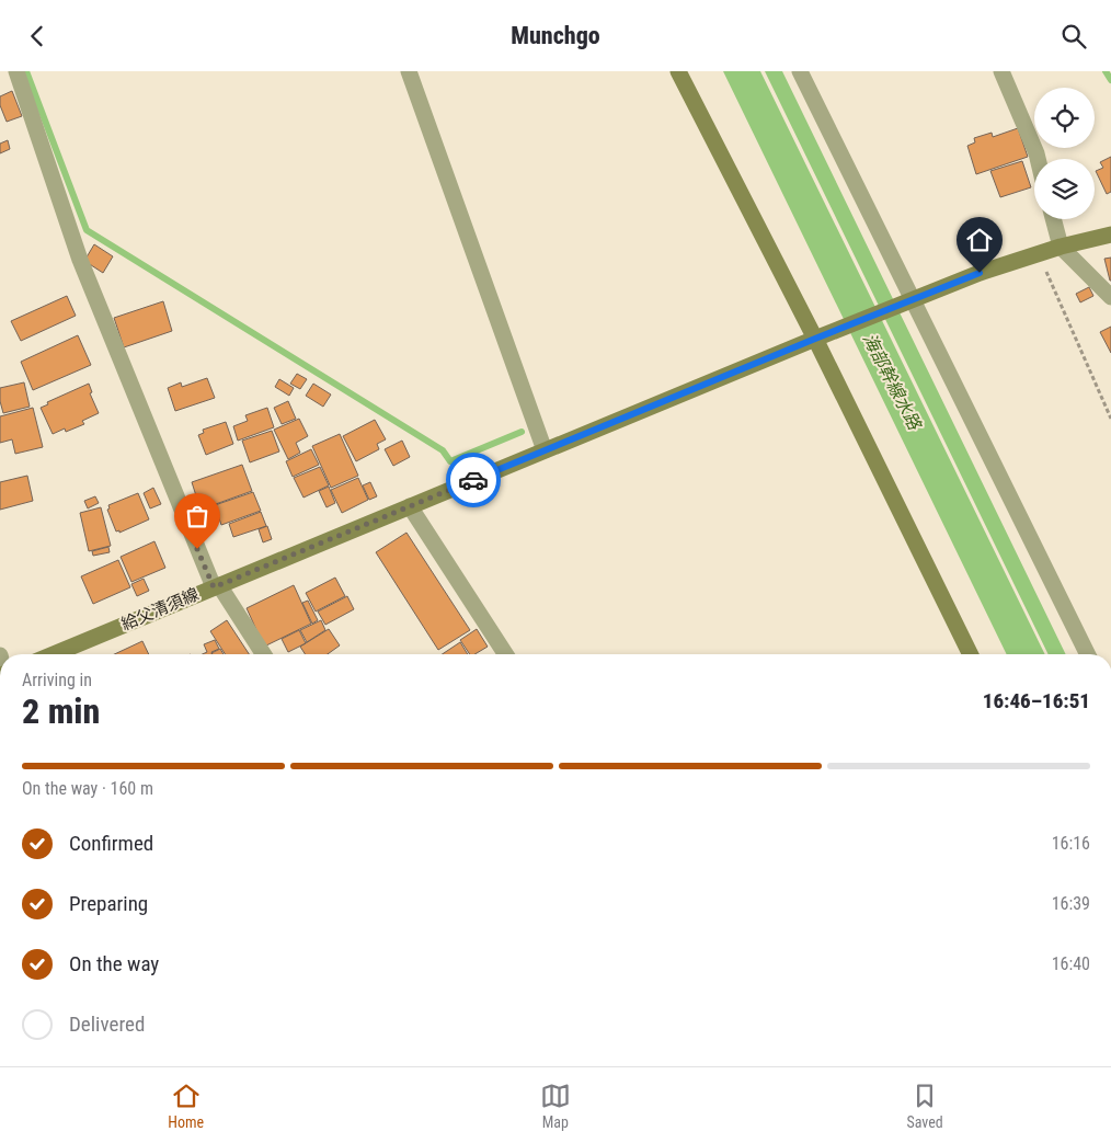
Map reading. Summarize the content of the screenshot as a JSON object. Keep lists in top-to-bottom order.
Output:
{
  "streets": {
    "main road": ["給父清須線"]
  },
  "water": ["海部幹線水路"],
  "page": {
    "header": "Munchgo",
    "heading": ["2 min", "Arriving in", "16:46–16:51"],
    "bar": "On the way · 160 m",
    "list": [
      ["Confirmed", "16:16"],
      ["Preparing", "16:39"],
      ["On the way", "16:40"],
      "Delivered"
    ],
    "tabs": ["Home", "Map", "Saved"]
  }
}
